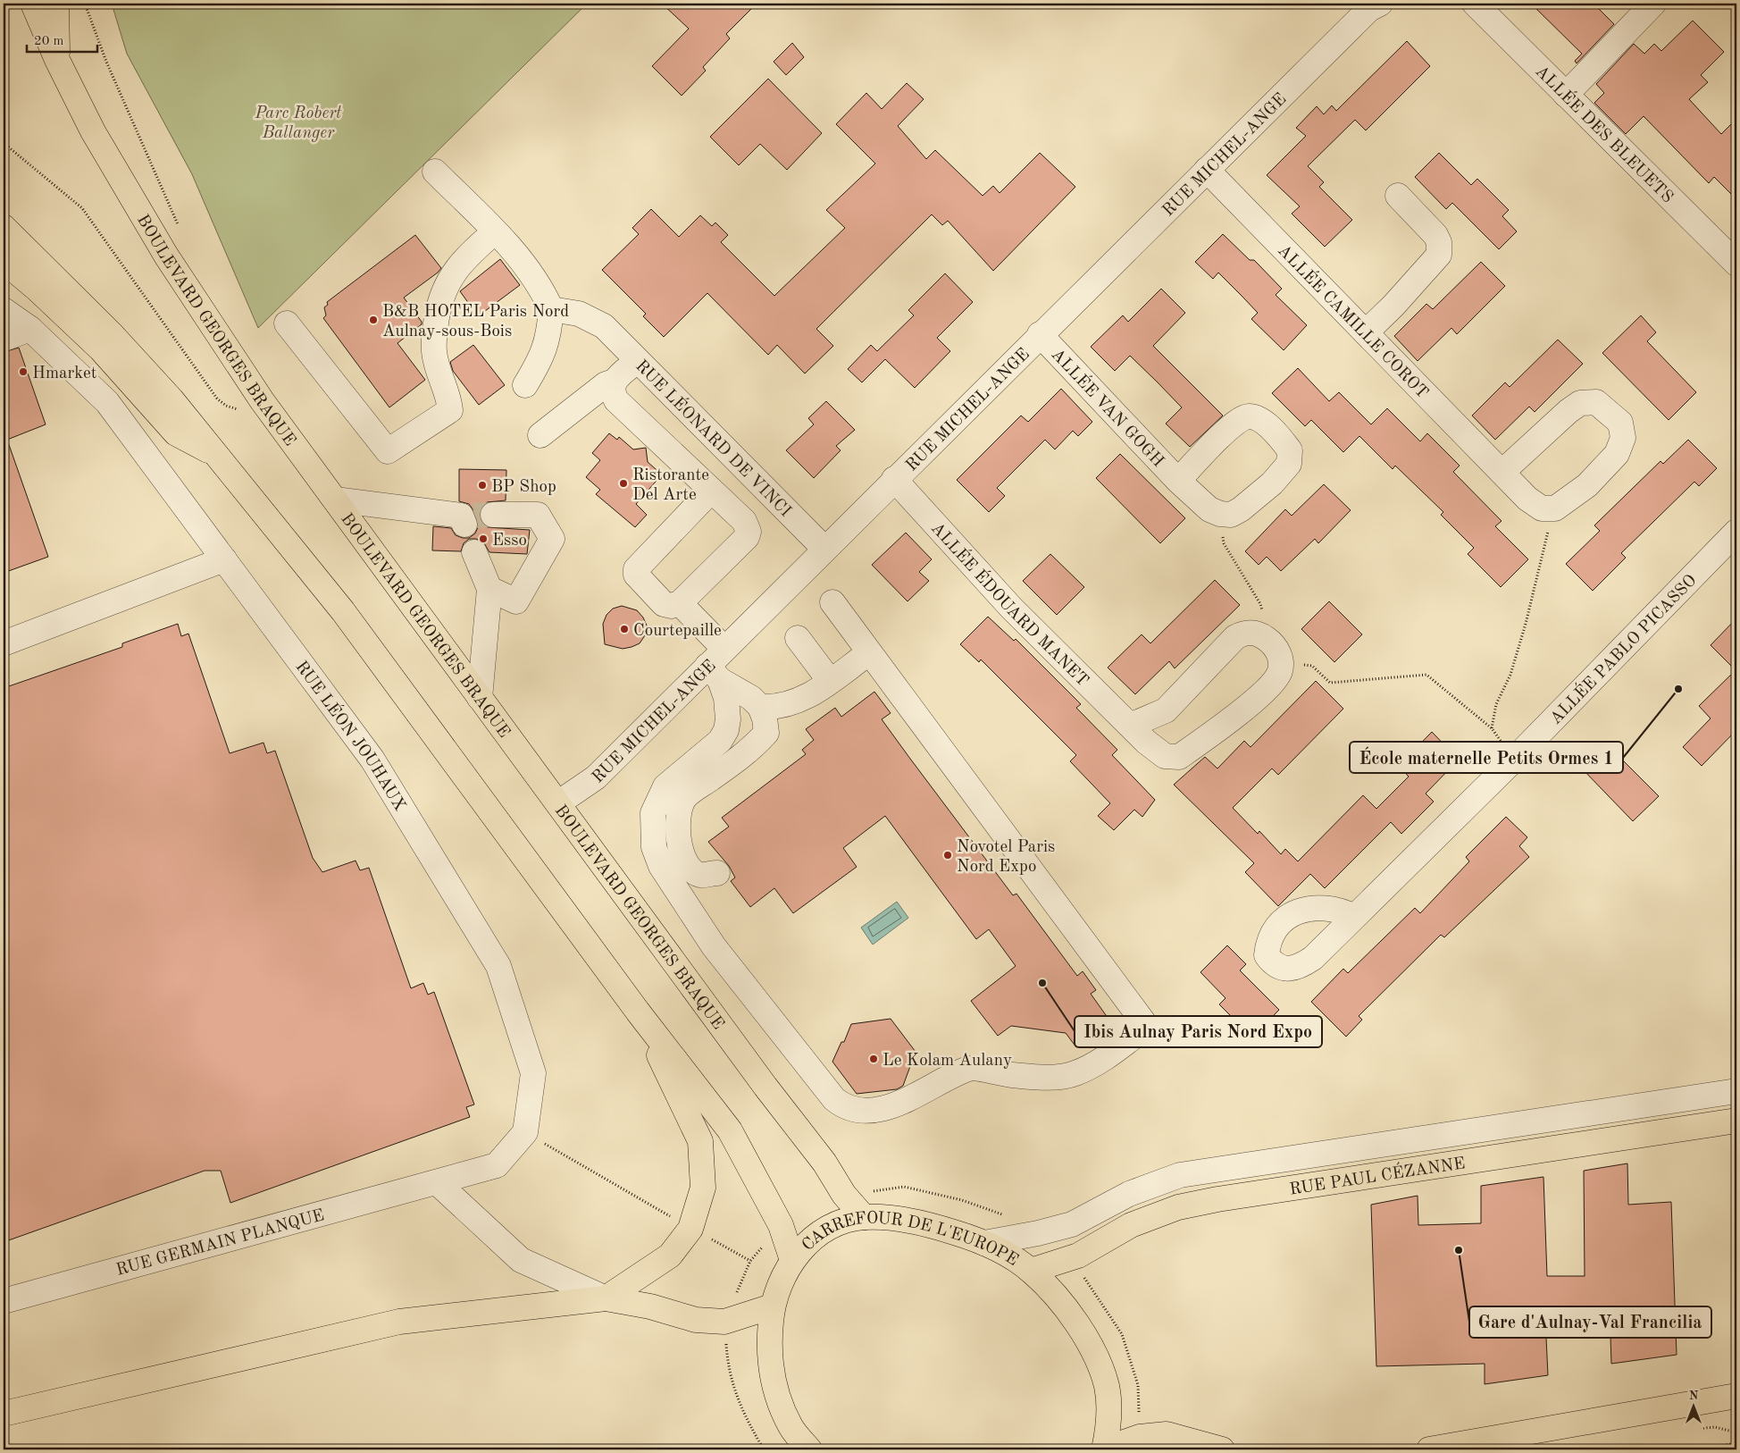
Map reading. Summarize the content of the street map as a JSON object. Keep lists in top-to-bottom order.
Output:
{
  "streets": {
    "main road": ["BOULEVARD GEORGES BRAQUE", "RUE PAUL CÉZANNE", "CARREFOUR DE L'EUROPE"],
    "street": [
      "ALLÉE DES BLEUETS",
      "RUE MICHEL-ANGE",
      "ALLÉE CAMILLE COROT",
      "ALLÉE VAN GOGH",
      "RUE LÉONARD DE VINCI",
      "ALLÉE ÉDOUARD MANET",
      "ALLÉE PABLO PICASSO",
      "RUE LÉON JOUHAUX",
      "RUE GERMAIN PLANQUE"
    ]
  },
  "crossings": [
    ["RUE MICHEL-ANGE", "ALLÉE CAMILLE COROT"],
    ["RUE MICHEL-ANGE", "BOULEVARD GEORGES BRAQUE"],
    ["RUE MICHEL-ANGE", "ALLÉE VAN GOGH"],
    ["RUE MICHEL-ANGE", "RUE LÉONARD DE VINCI"],
    ["RUE MICHEL-ANGE", "ALLÉE ÉDOUARD MANET"],
    ["BOULEVARD GEORGES BRAQUE", "CARREFOUR DE L'EUROPE"],
    ["RUE PAUL CÉZANNE", "CARREFOUR DE L'EUROPE"]
  ],
  "parks": ["Parc Robert Ballanger"],
  "places": [
    "B&B HOTEL Paris Nord Aulnay-sous-Bois",
    "Hmarket",
    "Ristorante Del Arte",
    "BP Shop",
    "Esso",
    "Courtepaille",
    "École maternelle Petits Ormes 1",
    "Novotel Paris Nord Expo",
    "Ibis Aulnay Paris Nord Expo",
    "Le Kolam Aulany",
    "Gare d'Aulnay-Val Francilia"
  ],
  "scale_bar": "20 m",
  "north": "top"
}
